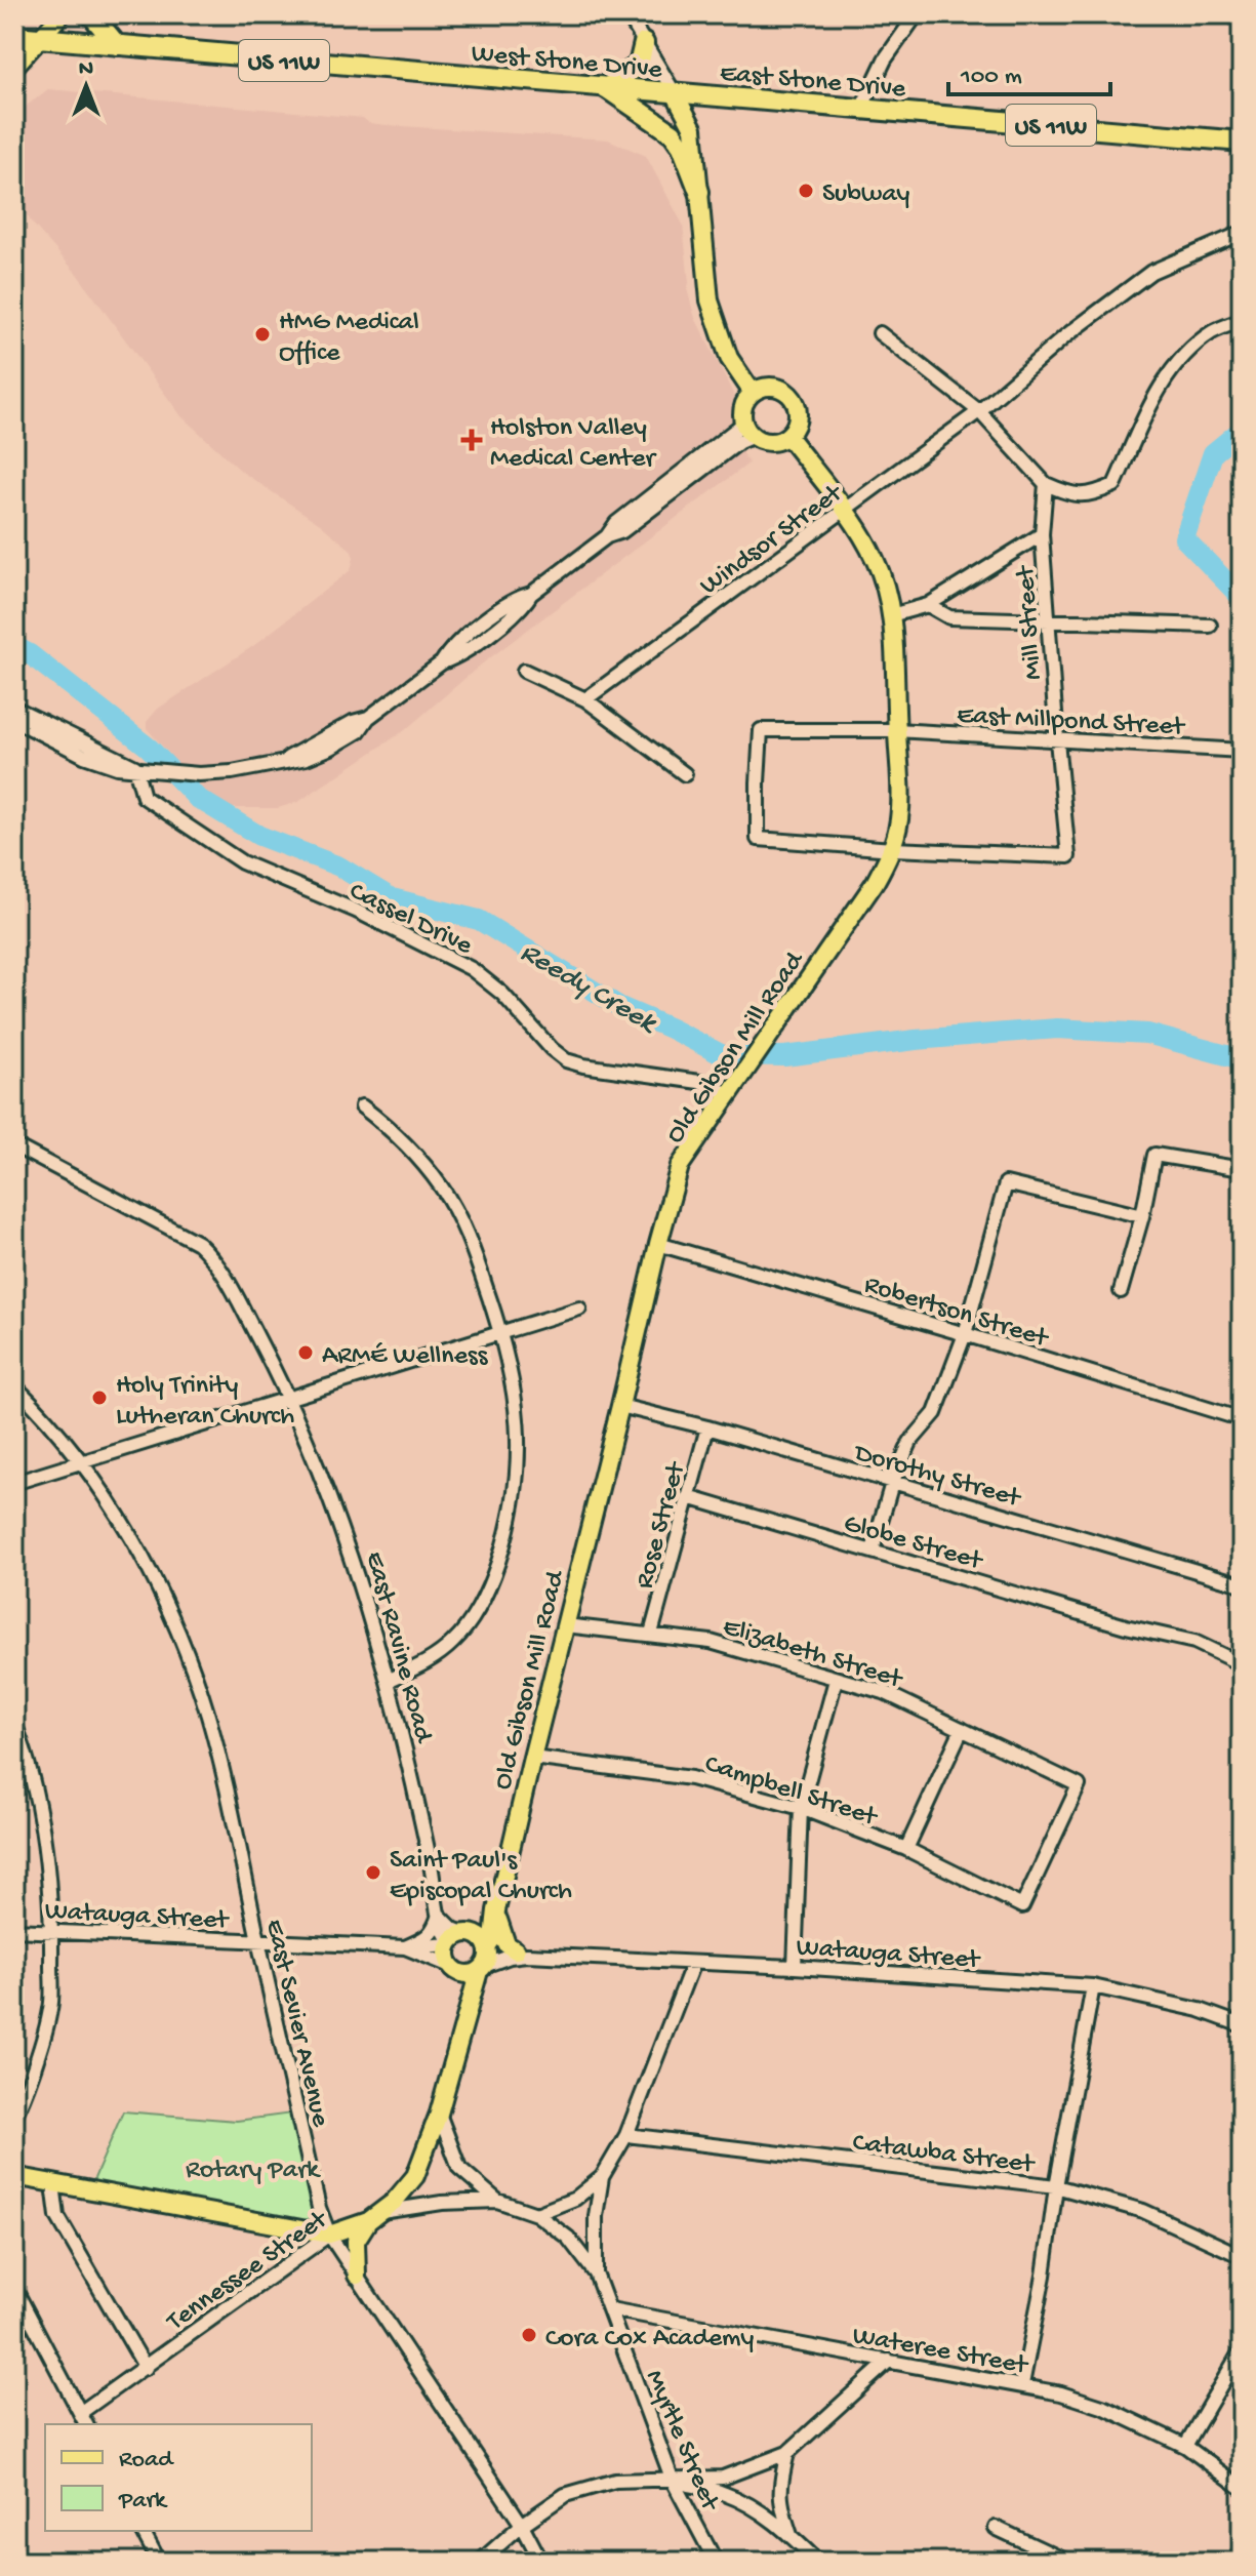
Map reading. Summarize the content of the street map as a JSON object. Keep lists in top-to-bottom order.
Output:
{
  "streets": {
    "highway": ["West Stone Drive", "US 11W", "East Stone Drive"],
    "main road": ["Old Gibson Mill Road", "Tennessee Street"],
    "street": [
      "Windsor Street",
      "Mill Street",
      "East Millpond Street",
      "Cassel Drive",
      "Robertson Street",
      "Dorothy Street",
      "Rose Street",
      "Globe Street",
      "East Ravine Road",
      "Elizabeth Street",
      "Campbell Street",
      "Watauga Street",
      "East Sevier Avenue",
      "Catawba Street",
      "Wateree Street",
      "Myrtle Street"
    ]
  },
  "crossings": [
    ["West Stone Drive", "East Stone Drive"],
    ["Windsor Street", "Old Gibson Mill Road"],
    ["Mill Street", "East Millpond Street"],
    ["Mill Street", "Old Gibson Mill Road"],
    ["East Millpond Street", "Old Gibson Mill Road"],
    ["Cassel Drive", "Old Gibson Mill Road"],
    ["Old Gibson Mill Road", "Robertson Street"],
    ["Old Gibson Mill Road", "Dorothy Street"],
    ["Old Gibson Mill Road", "Elizabeth Street"],
    ["Old Gibson Mill Road", "Campbell Street"],
    ["Old Gibson Mill Road", "Watauga Street"],
    ["Dorothy Street", "Rose Street"],
    ["Rose Street", "Globe Street"],
    ["Rose Street", "Elizabeth Street"],
    ["Elizabeth Street", "Campbell Street"],
    ["Watauga Street", "East Sevier Avenue"],
    ["East Sevier Avenue", "Tennessee Street"],
    ["Tennessee Street", "Myrtle Street"],
    ["Wateree Street", "Myrtle Street"]
  ],
  "water": ["Reedy Creek"],
  "parks": ["Rotary Park"],
  "places": {
    "other": [
      "Subway",
      "HMG Medical Office",
      "ARMÉ Wellness",
      "Holy Trinity Lutheran Church",
      "Saint Paul's Episcopal Church",
      "Cora Cox Academy"
    ],
    "health": ["Holston Valley Medical Center"]
  },
  "legend": ["Road", "Park"],
  "scale_bar": "100 m",
  "north": "top"
}
